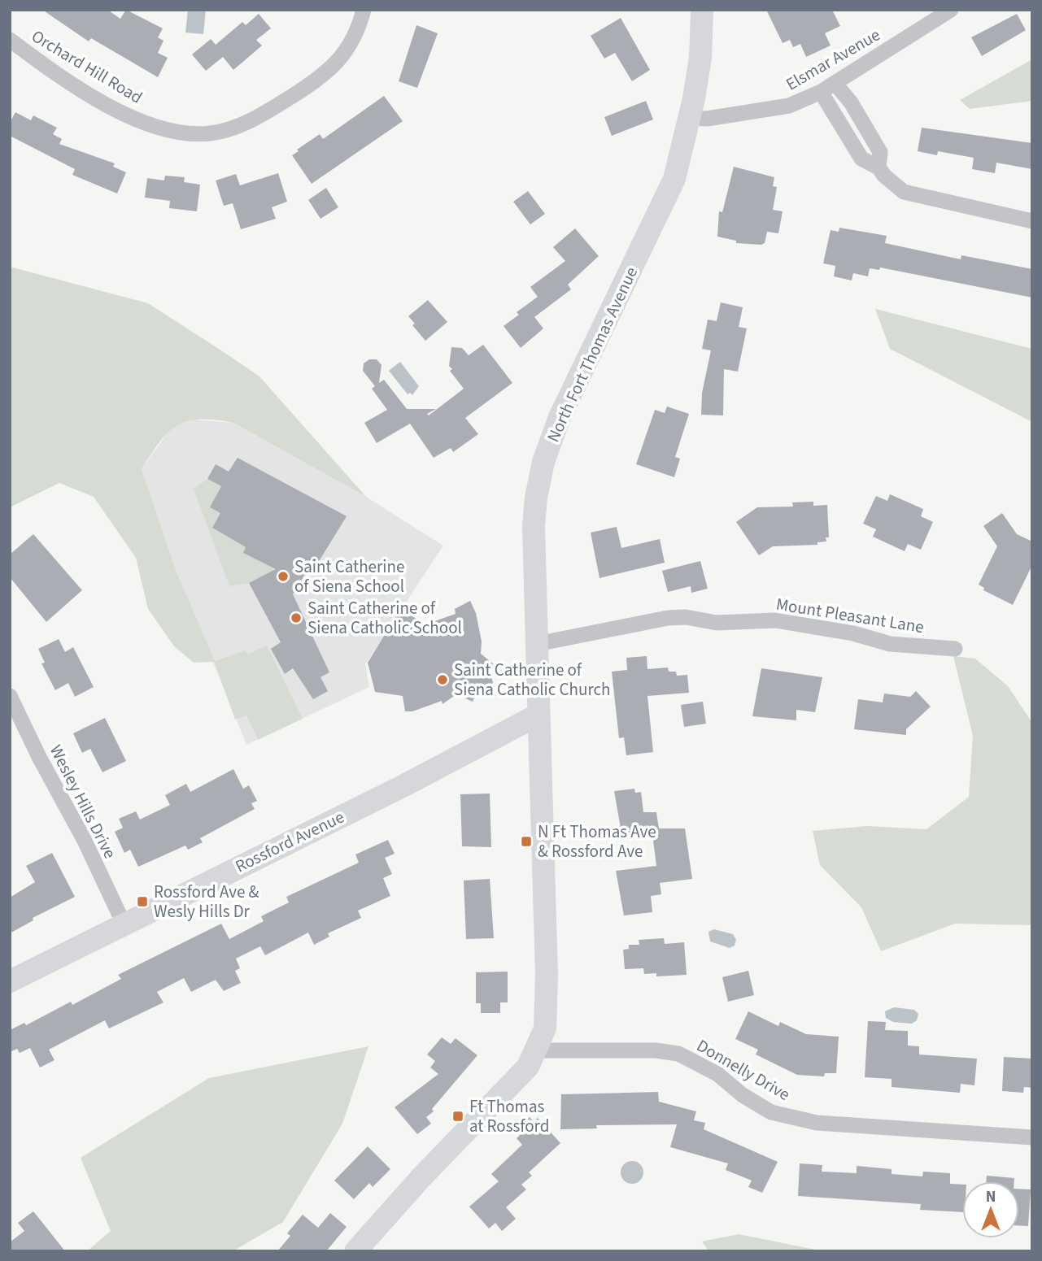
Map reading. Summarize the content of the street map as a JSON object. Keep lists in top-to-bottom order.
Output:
{
  "streets": {
    "street": [
      "Elsmar Avenue",
      "Orchard Hill Road",
      "North Fort Thomas Avenue",
      "Mount Pleasant Lane",
      "Wesley Hills Drive",
      "Rossford Avenue",
      "Donnelly Drive"
    ]
  },
  "crossings": [
    ["Elsmar Avenue", "North Fort Thomas Avenue"],
    ["North Fort Thomas Avenue", "Mount Pleasant Lane"],
    ["North Fort Thomas Avenue", "Rossford Avenue"],
    ["North Fort Thomas Avenue", "Donnelly Drive"],
    ["Wesley Hills Drive", "Rossford Avenue"]
  ],
  "places": {
    "other": ["Saint Catherine of Siena School", "Saint Catherine of Siena Catholic School", "Saint Catherine of Siena Catholic Church"],
    "transit": ["N Ft Thomas Ave & Rossford Ave", "Rossford Ave & Wesly Hills Dr", "Ft Thomas at Rossford"]
  },
  "north": "top"
}
